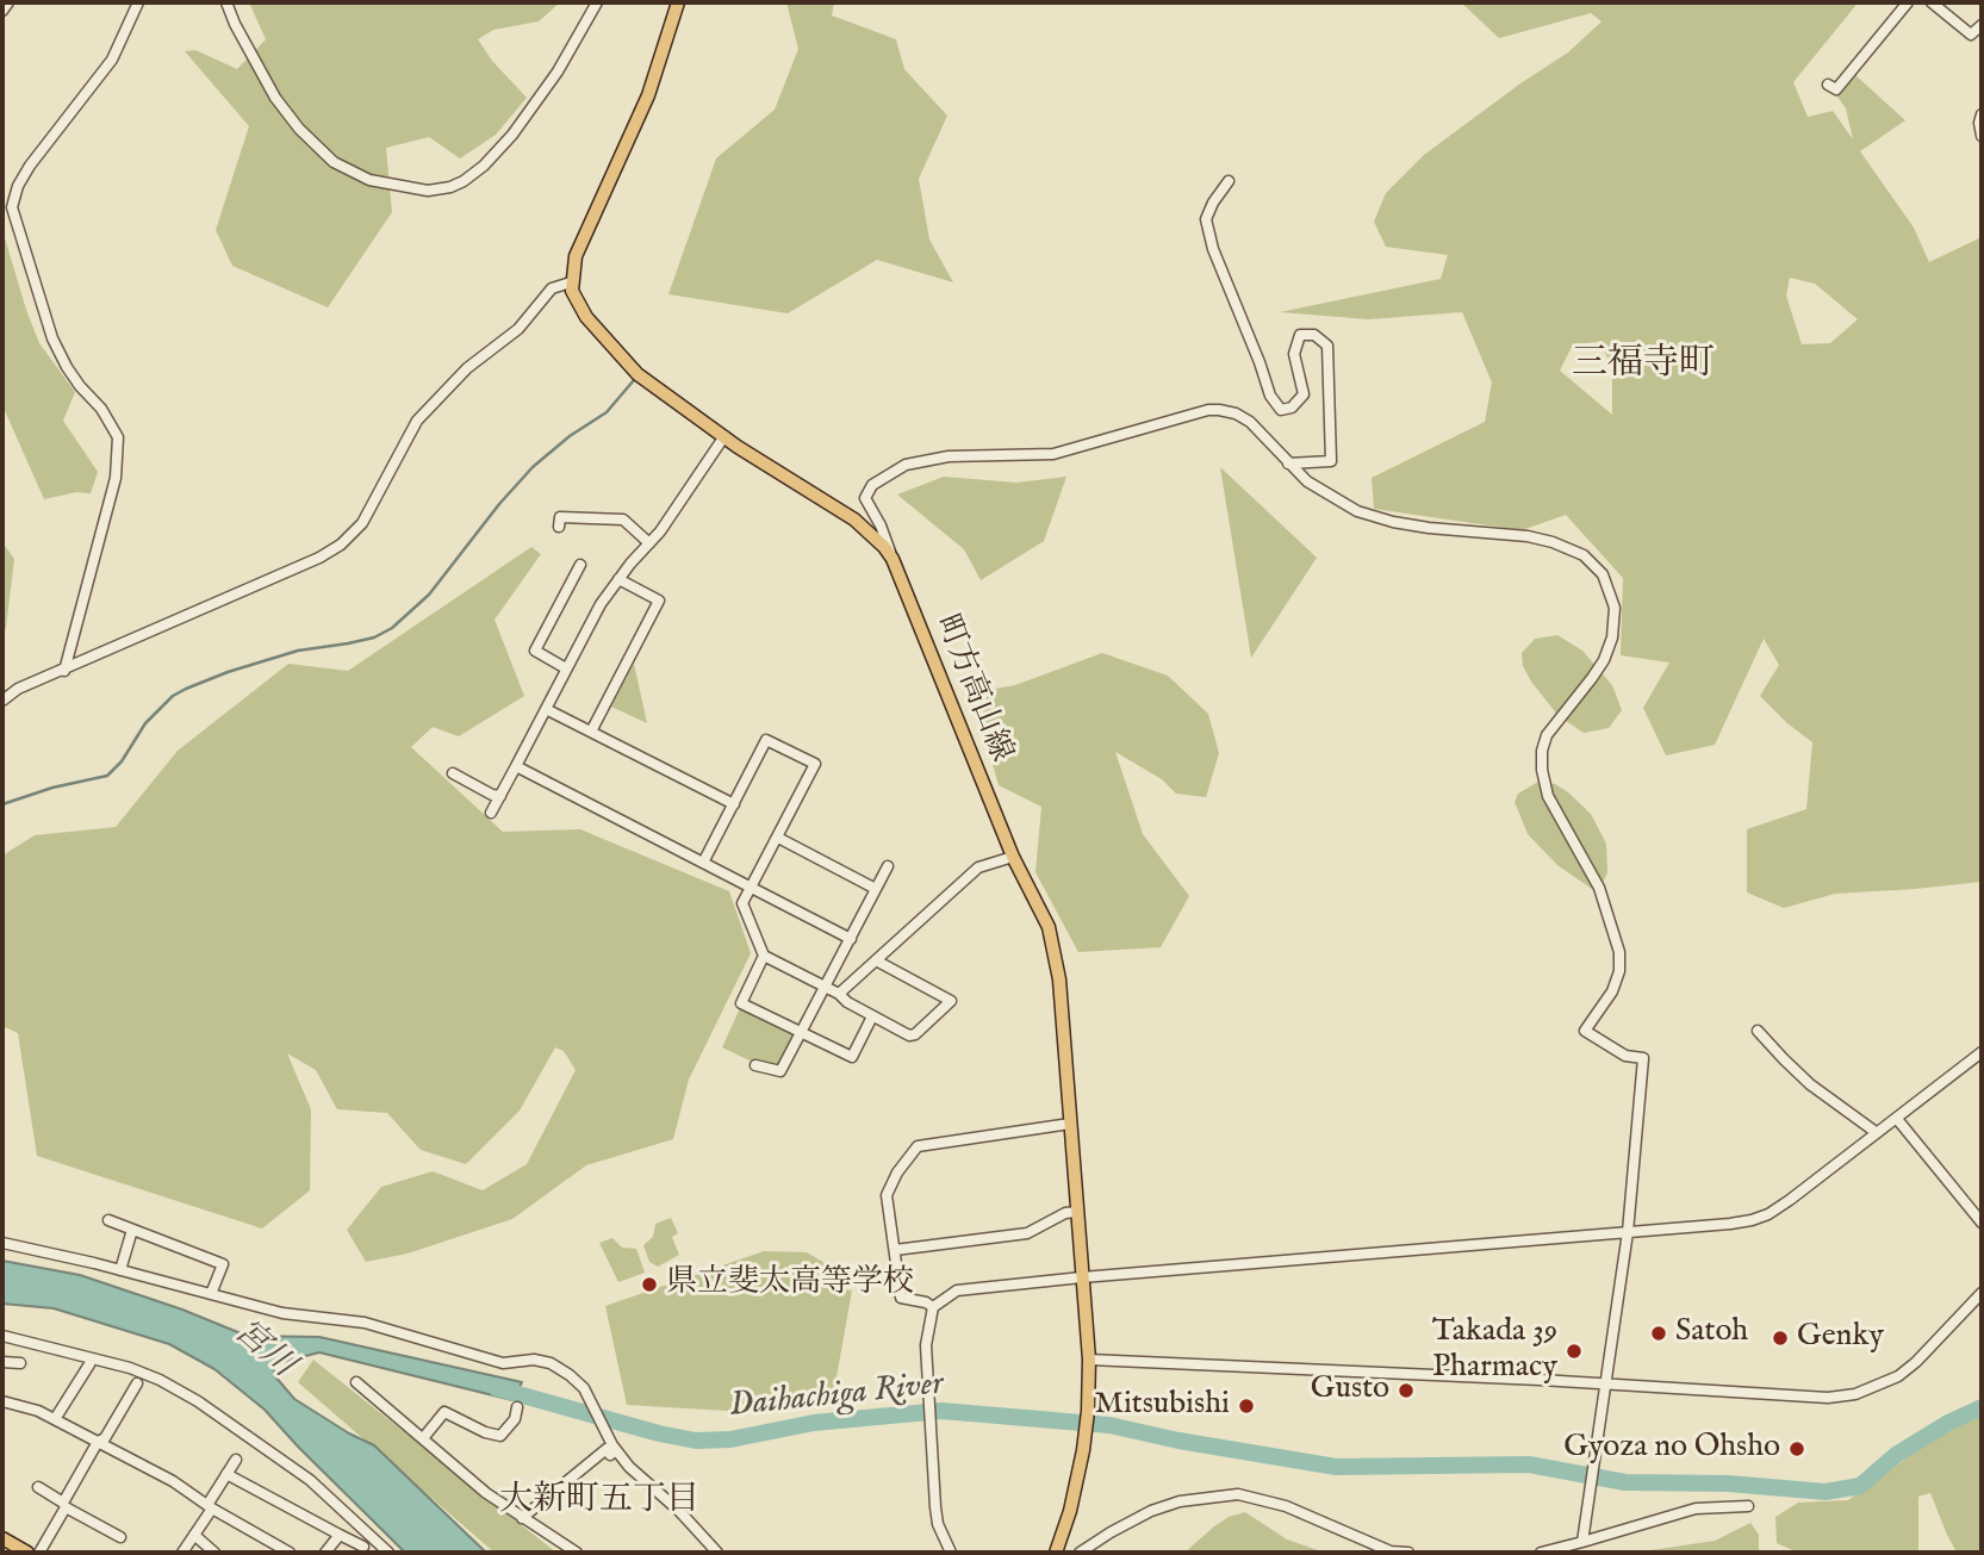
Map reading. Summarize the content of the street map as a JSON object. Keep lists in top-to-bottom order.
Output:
{
  "streets": {
    "main road": ["町方高山線"]
  },
  "districts": ["三福寺町", "大新町五丁目"],
  "water": ["宮川", "Daihachiga River"],
  "places": [
    "県立斐太高等学校",
    "Satoh",
    "Genky",
    "Takada 39 Pharmacy",
    "Gusto",
    "Mitsubishi",
    "Gyoza no Ohsho"
  ]
}
